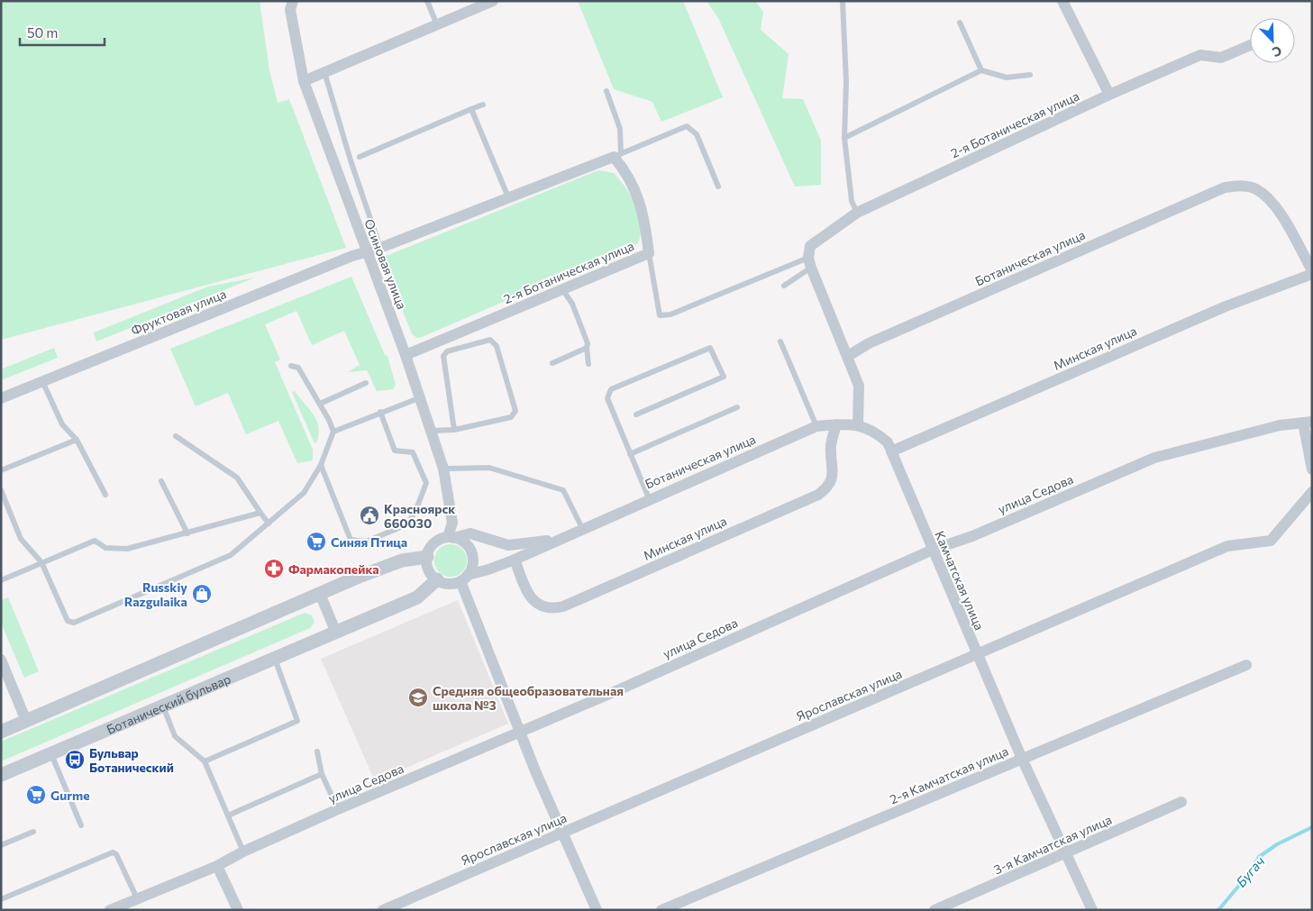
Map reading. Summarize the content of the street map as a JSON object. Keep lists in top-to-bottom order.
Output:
{
  "streets": {
    "street": [
      "2-я Ботаническая улица",
      "Ботаническая улица",
      "Осиновая улица",
      "Фруктовая улица",
      "Минская улица",
      "улица Седова",
      "Камчатская улица",
      "Ярославская улица",
      "Ботанический бульвар",
      "2-я Камчатская улица",
      "3-я Камчатская улица"
    ]
  },
  "crossings": [
    ["2-я Ботаническая улица", "Осиновая улица"],
    ["Ботаническая улица", "Осиновая улица"],
    ["Ботаническая улица", "Минская улица"],
    ["Ботаническая улица", "Камчатская улица"],
    ["Ботаническая улица", "Ботанический бульвар"],
    ["Осиновая улица", "Фруктовая улица"],
    ["Осиновая улица", "Ботанический бульвар"],
    ["Минская улица", "Камчатская улица"],
    ["улица Седова", "Камчатская улица"],
    ["Камчатская улица", "Ярославская улица"],
    ["Камчатская улица", "2-я Камчатская улица"],
    ["Камчатская улица", "3-я Камчатская улица"]
  ],
  "water": ["Бугач"],
  "places": {
    "public building": ["Красноярск 660030"],
    "supermarket": ["Синяя Птица", "Gurme"],
    "pharmacy": ["Фармакопейка"],
    "shop": ["Russkiy Razgulaika"],
    "school or university": ["Средняя общеобразовательная школа №3"],
    "bus stop": ["Бульвар Ботанический"]
  },
  "scale_bar": "50 m",
  "north": "bottom right"
}
